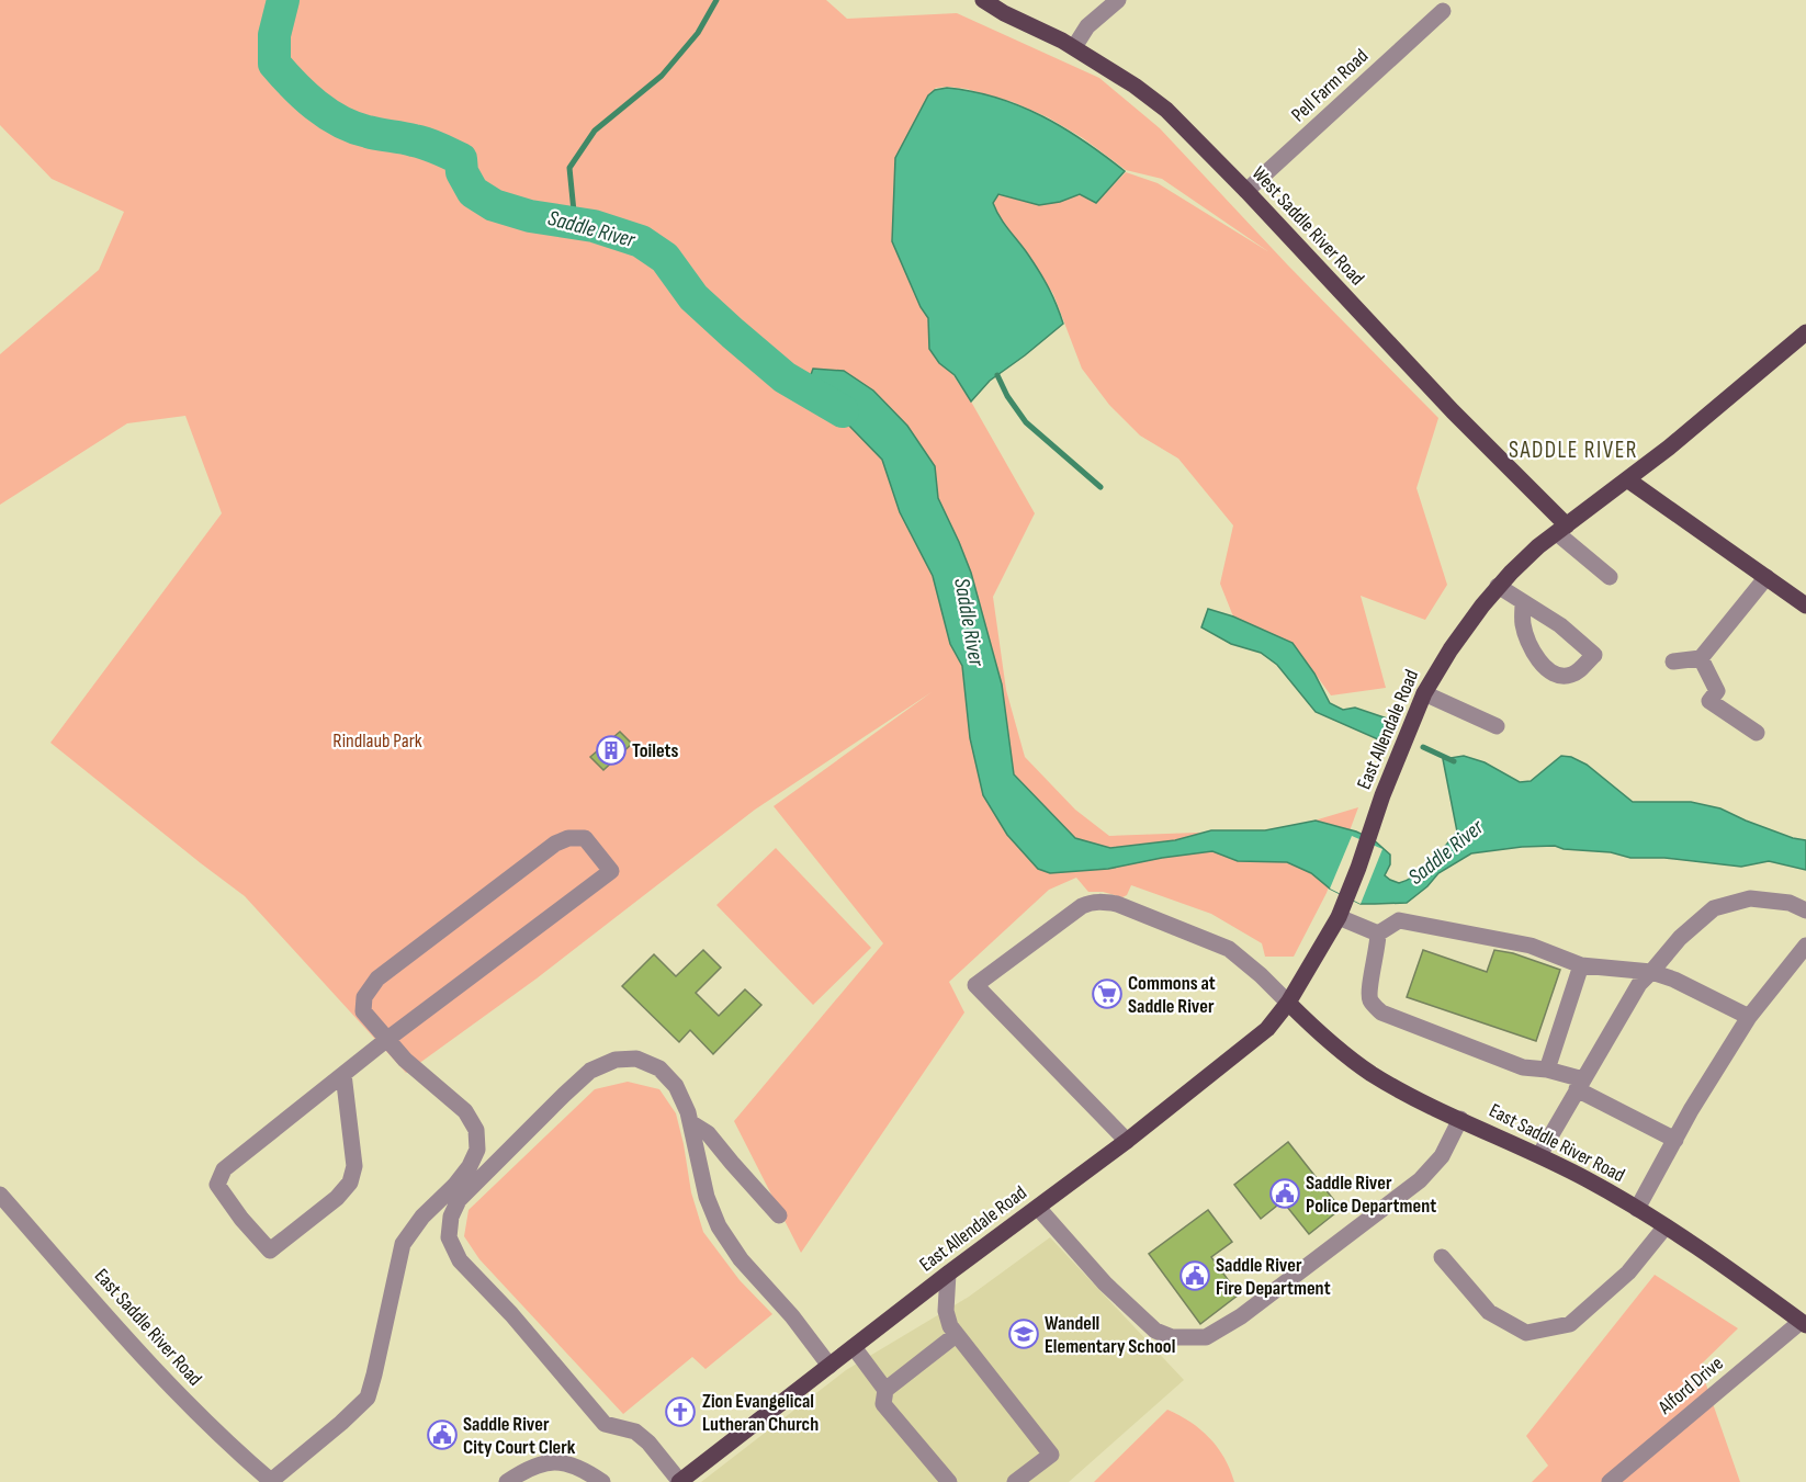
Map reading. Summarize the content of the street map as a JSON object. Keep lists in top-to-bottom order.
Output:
{
  "streets": {
    "main road": ["West Saddle River Road", "East Allendale Road", "East Saddle River Road"],
    "street": ["Pell Farm Road", "Alford Drive"]
  },
  "crossings": [
    ["Pell Farm Road", "West Saddle River Road"],
    ["West Saddle River Road", "East Allendale Road"],
    ["East Allendale Road", "East Saddle River Road"],
    ["East Saddle River Road", "Alford Drive"]
  ],
  "districts": ["SADDLE RIVER"],
  "water": ["Saddle River"],
  "parks": ["Rindlaub Park"],
  "places": {
    "building": ["Toilets"],
    "supermarket": ["Commons at Saddle River"],
    "public building": ["Saddle River Police Department", "Saddle River Fire Department", "Saddle River City Court Clerk"],
    "school or university": ["Wandell Elementary School"],
    "church": ["Zion Evangelical Lutheran Church"]
  }
}
